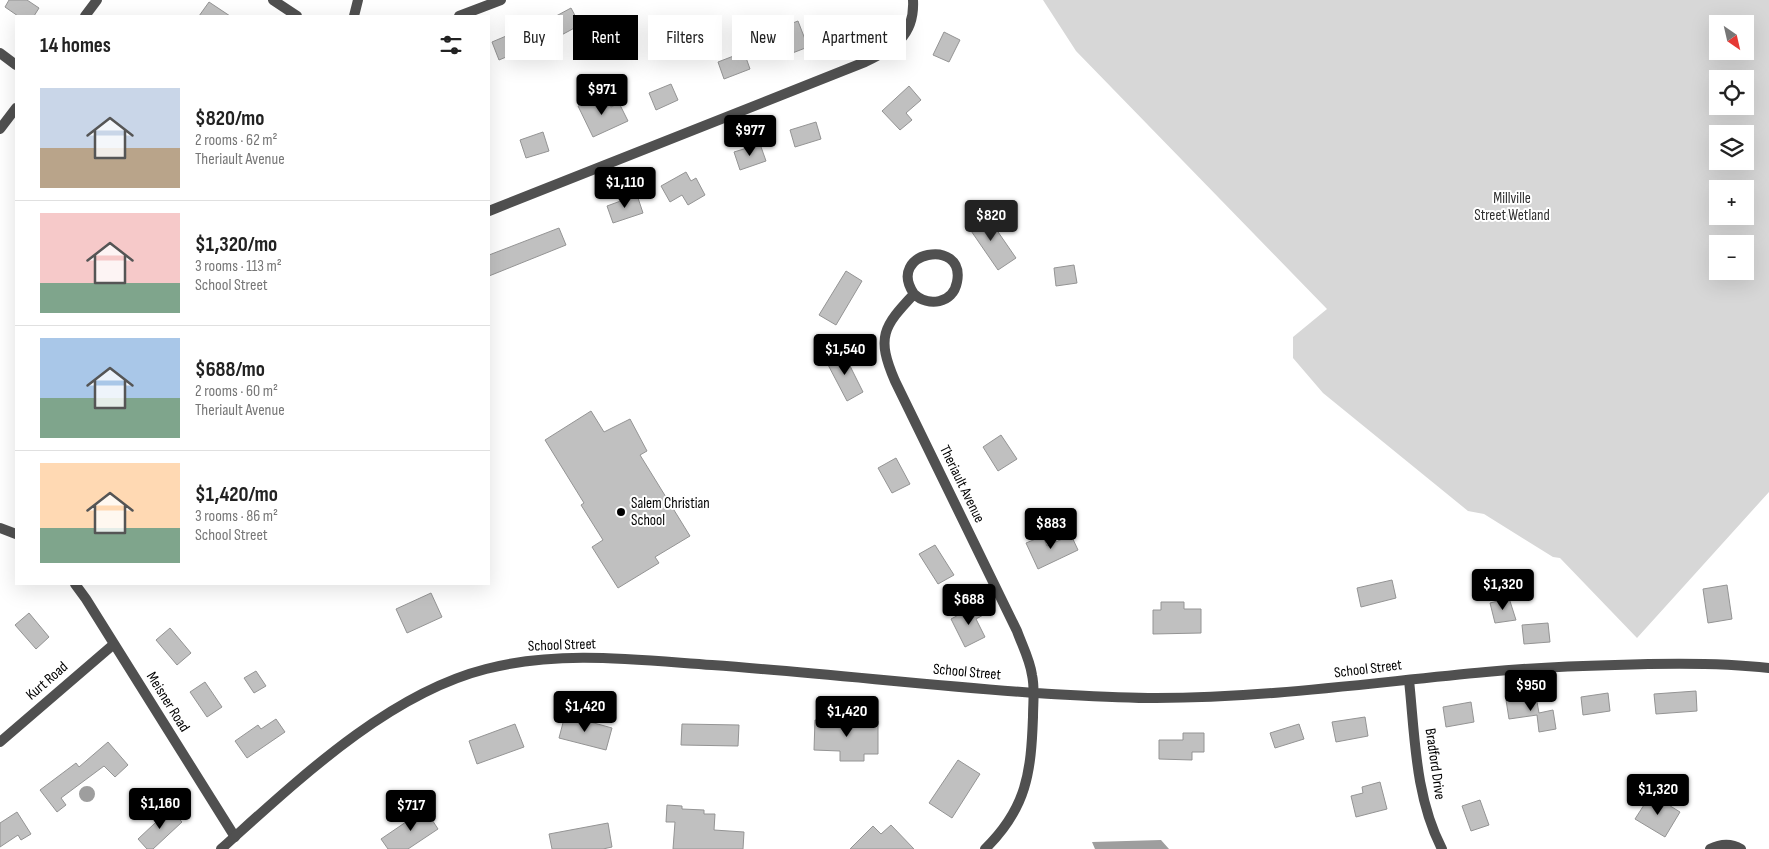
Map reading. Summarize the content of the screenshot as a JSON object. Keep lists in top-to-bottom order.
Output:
{
  "streets": {
    "street": [
      "Theriault Avenue",
      "School Street",
      "Kurt Road",
      "Meisner Road",
      "Bradford Drive"
    ]
  },
  "crossings": [
    ["Theriault Avenue", "School Street"],
    ["School Street", "Meisner Road"],
    ["School Street", "Bradford Drive"],
    ["Kurt Road", "Meisner Road"]
  ],
  "parks": ["Millville Street Wetland"],
  "places": ["Salem Christian School"],
  "north": "bottom right",
  "page": {
    "map_buttons": ["+", "−"],
    "chip": [
      "Buy",
      "Rent",
      "Filters",
      "New",
      "Apartment"
    ],
    "heading": "14 homes",
    "price": [
      "$971",
      "$977",
      "$1,110",
      "$820",
      "$1,540",
      "$883",
      "$1,320",
      "$688",
      "$950",
      "$1,420",
      "$1,420",
      "$1,320",
      "$1,160",
      "$717"
    ],
    "list": [
      {
        "name": "$820/mo",
        "note": "2 rooms · 62 m² · Theriault Avenue"
      },
      {
        "name": "$1,320/mo",
        "note": "3 rooms · 113 m² · School Street"
      },
      {
        "name": "$688/mo",
        "note": "2 rooms · 60 m² · Theriault Avenue"
      },
      {
        "name": "$1,420/mo",
        "note": "3 rooms · 86 m² · School Street"
      }
    ]
  }
}
